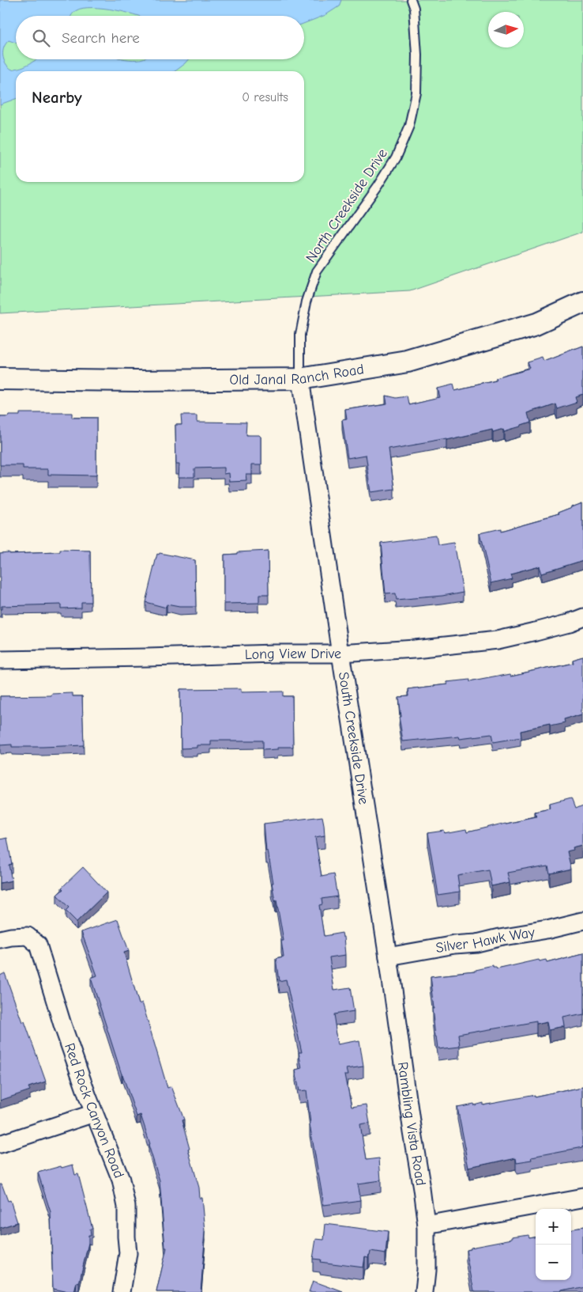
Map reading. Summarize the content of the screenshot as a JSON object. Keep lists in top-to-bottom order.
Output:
{
  "streets": {
    "street": [
      "Old Janal Ranch Road",
      "Long View Drive",
      "South Creekside Drive",
      "Silver Hawk Way",
      "Red Rock Canyon Road",
      "Rambling Vista Road"
    ],
    "lane": ["North Creekside Drive"]
  },
  "crossings": [
    ["North Creekside Drive", "Old Janal Ranch Road"],
    ["North Creekside Drive", "South Creekside Drive"],
    ["Old Janal Ranch Road", "South Creekside Drive"],
    ["Long View Drive", "South Creekside Drive"],
    ["South Creekside Drive", "Silver Hawk Way"],
    ["South Creekside Drive", "Rambling Vista Road"],
    ["Silver Hawk Way", "Rambling Vista Road"]
  ],
  "north": "right",
  "page": {
    "search": "Search here",
    "heading": ["Nearby", "0 results"],
    "map_buttons": ["+", "−"]
  }
}
